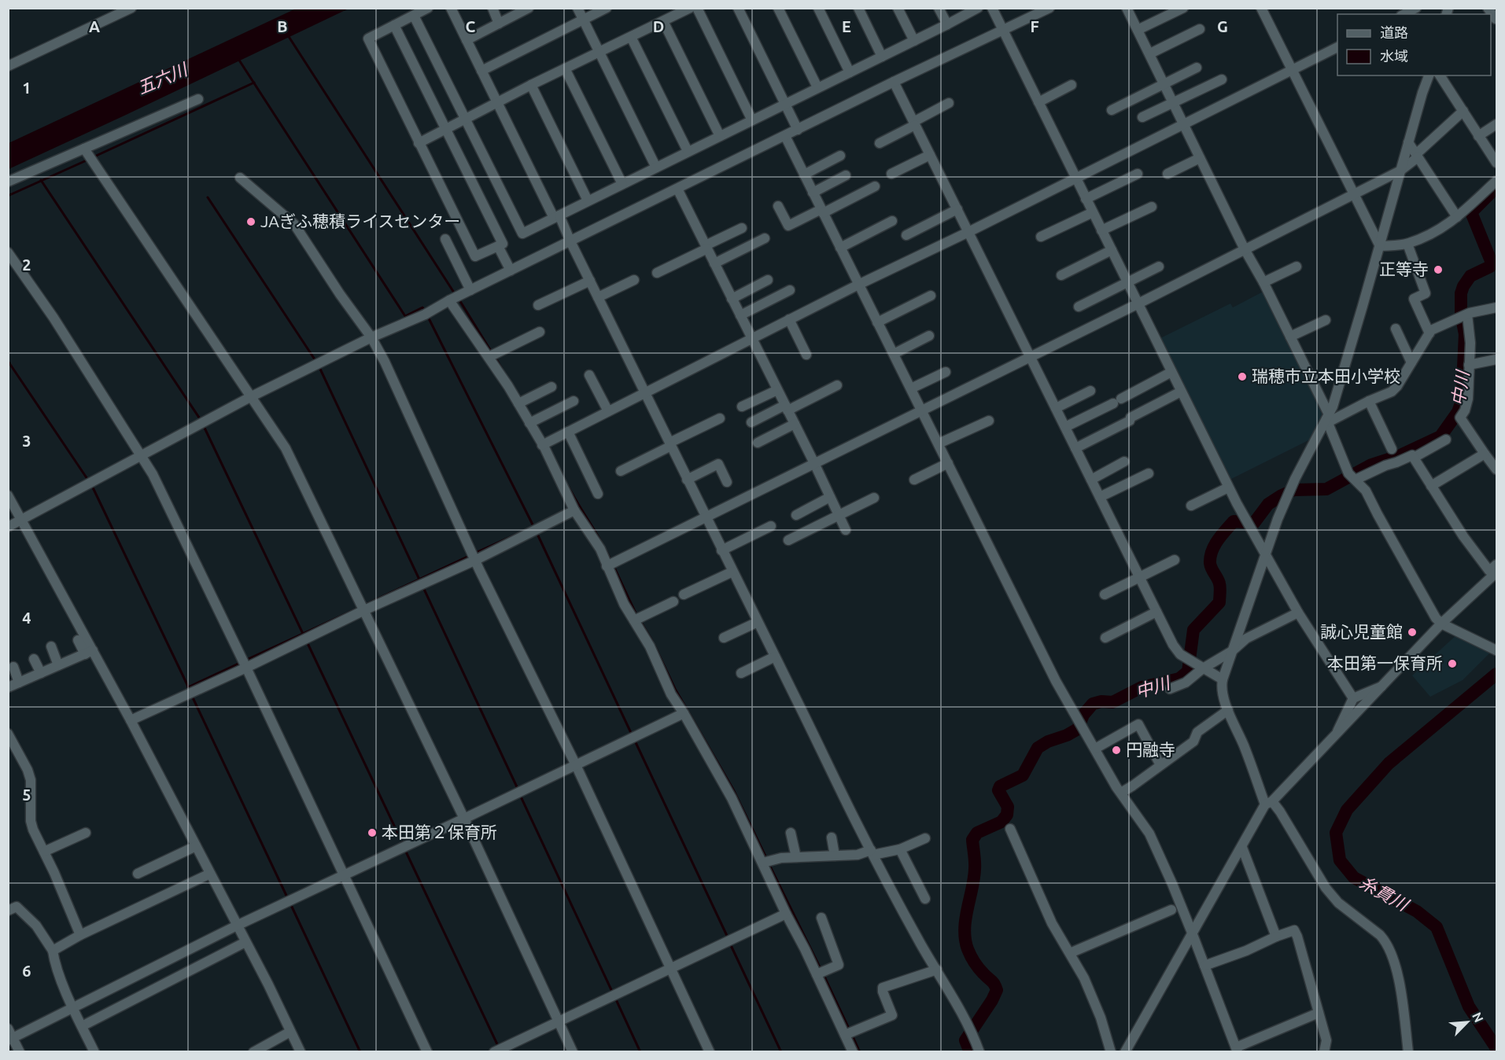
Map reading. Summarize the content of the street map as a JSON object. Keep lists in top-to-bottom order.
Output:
{
  "water": ["五六川", "中川", "糸貫川"],
  "places": [
    "JAぎふ穂積ライスセンター",
    "正等寺",
    "瑞穂市立本田小学校",
    "誠心児童館",
    "本田第一保育所",
    "円融寺",
    "本田第２保育所"
  ],
  "legend": ["道路", "水域"],
  "north": "top right",
  "grid": {
    "columns": [
      "A",
      "B",
      "C",
      "D",
      "E",
      "F",
      "G"
    ],
    "rows": [
      "1",
      "2",
      "3",
      "4",
      "5",
      "6"
    ]
  }
}
